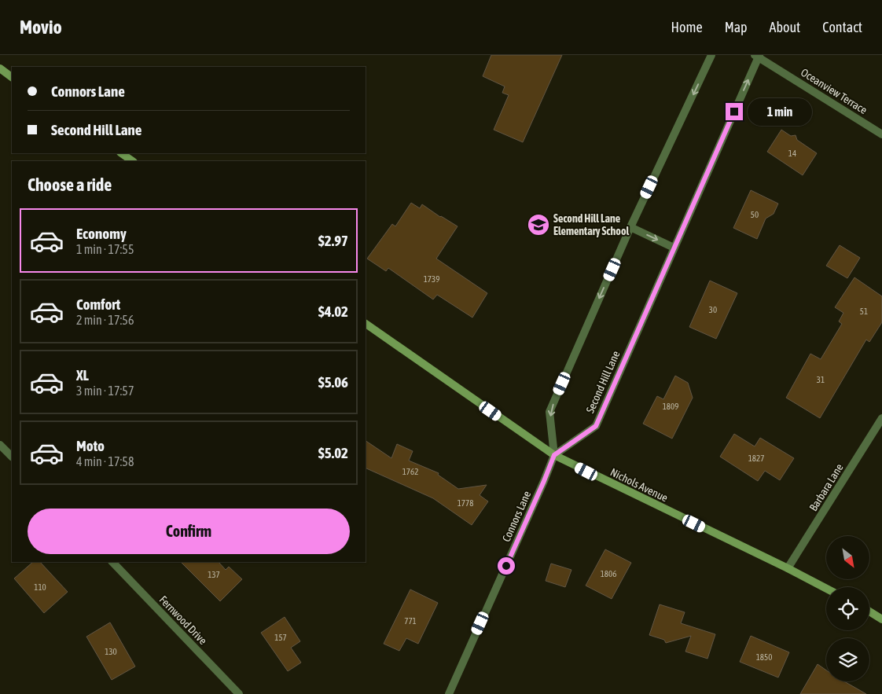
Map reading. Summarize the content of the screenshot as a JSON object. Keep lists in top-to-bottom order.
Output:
{
  "streets": {
    "main road": ["Nichols Avenue"],
    "street": [
      "Oceanview Terrace",
      "Second Hill Lane",
      "Barbara Lane",
      "Connors Lane",
      "Fernwood Drive"
    ]
  },
  "crossings": [
    ["Oceanview Terrace", "Second Hill Lane"],
    ["Second Hill Lane", "Nichols Avenue"],
    ["Second Hill Lane", "Connors Lane"],
    ["Nichols Avenue", "Barbara Lane"],
    ["Nichols Avenue", "Connors Lane"]
  ],
  "places": {
    "school or university": ["Second Hill Lane Elementary School"]
  },
  "house_numbers": [
    "14",
    "50",
    "1739",
    "30",
    "51",
    "31",
    "1809",
    "1827",
    "1762",
    "1778",
    "1806",
    "137",
    "110",
    "771",
    "157",
    "130",
    "1850"
  ],
  "north": "bottom right",
  "page": {
    "header": "Movio",
    "nav": [
      "Home",
      "Map",
      "About",
      "Contact"
    ],
    "banner": ["Connors Lane", "Second Hill Lane"],
    "bubble": "1 min",
    "heading": "Choose a ride",
    "list": [
      {
        "name": "Economy",
        "note": "1 min · 17:55",
        "value": "$2.97"
      },
      {
        "name": "Comfort",
        "note": "2 min · 17:56",
        "value": "$4.02"
      },
      {
        "name": "XL",
        "note": "3 min · 17:57",
        "value": "$5.06"
      },
      {
        "name": "Moto",
        "note": "4 min · 17:58",
        "value": "$5.02"
      }
    ],
    "buttons": "Confirm"
  }
}
